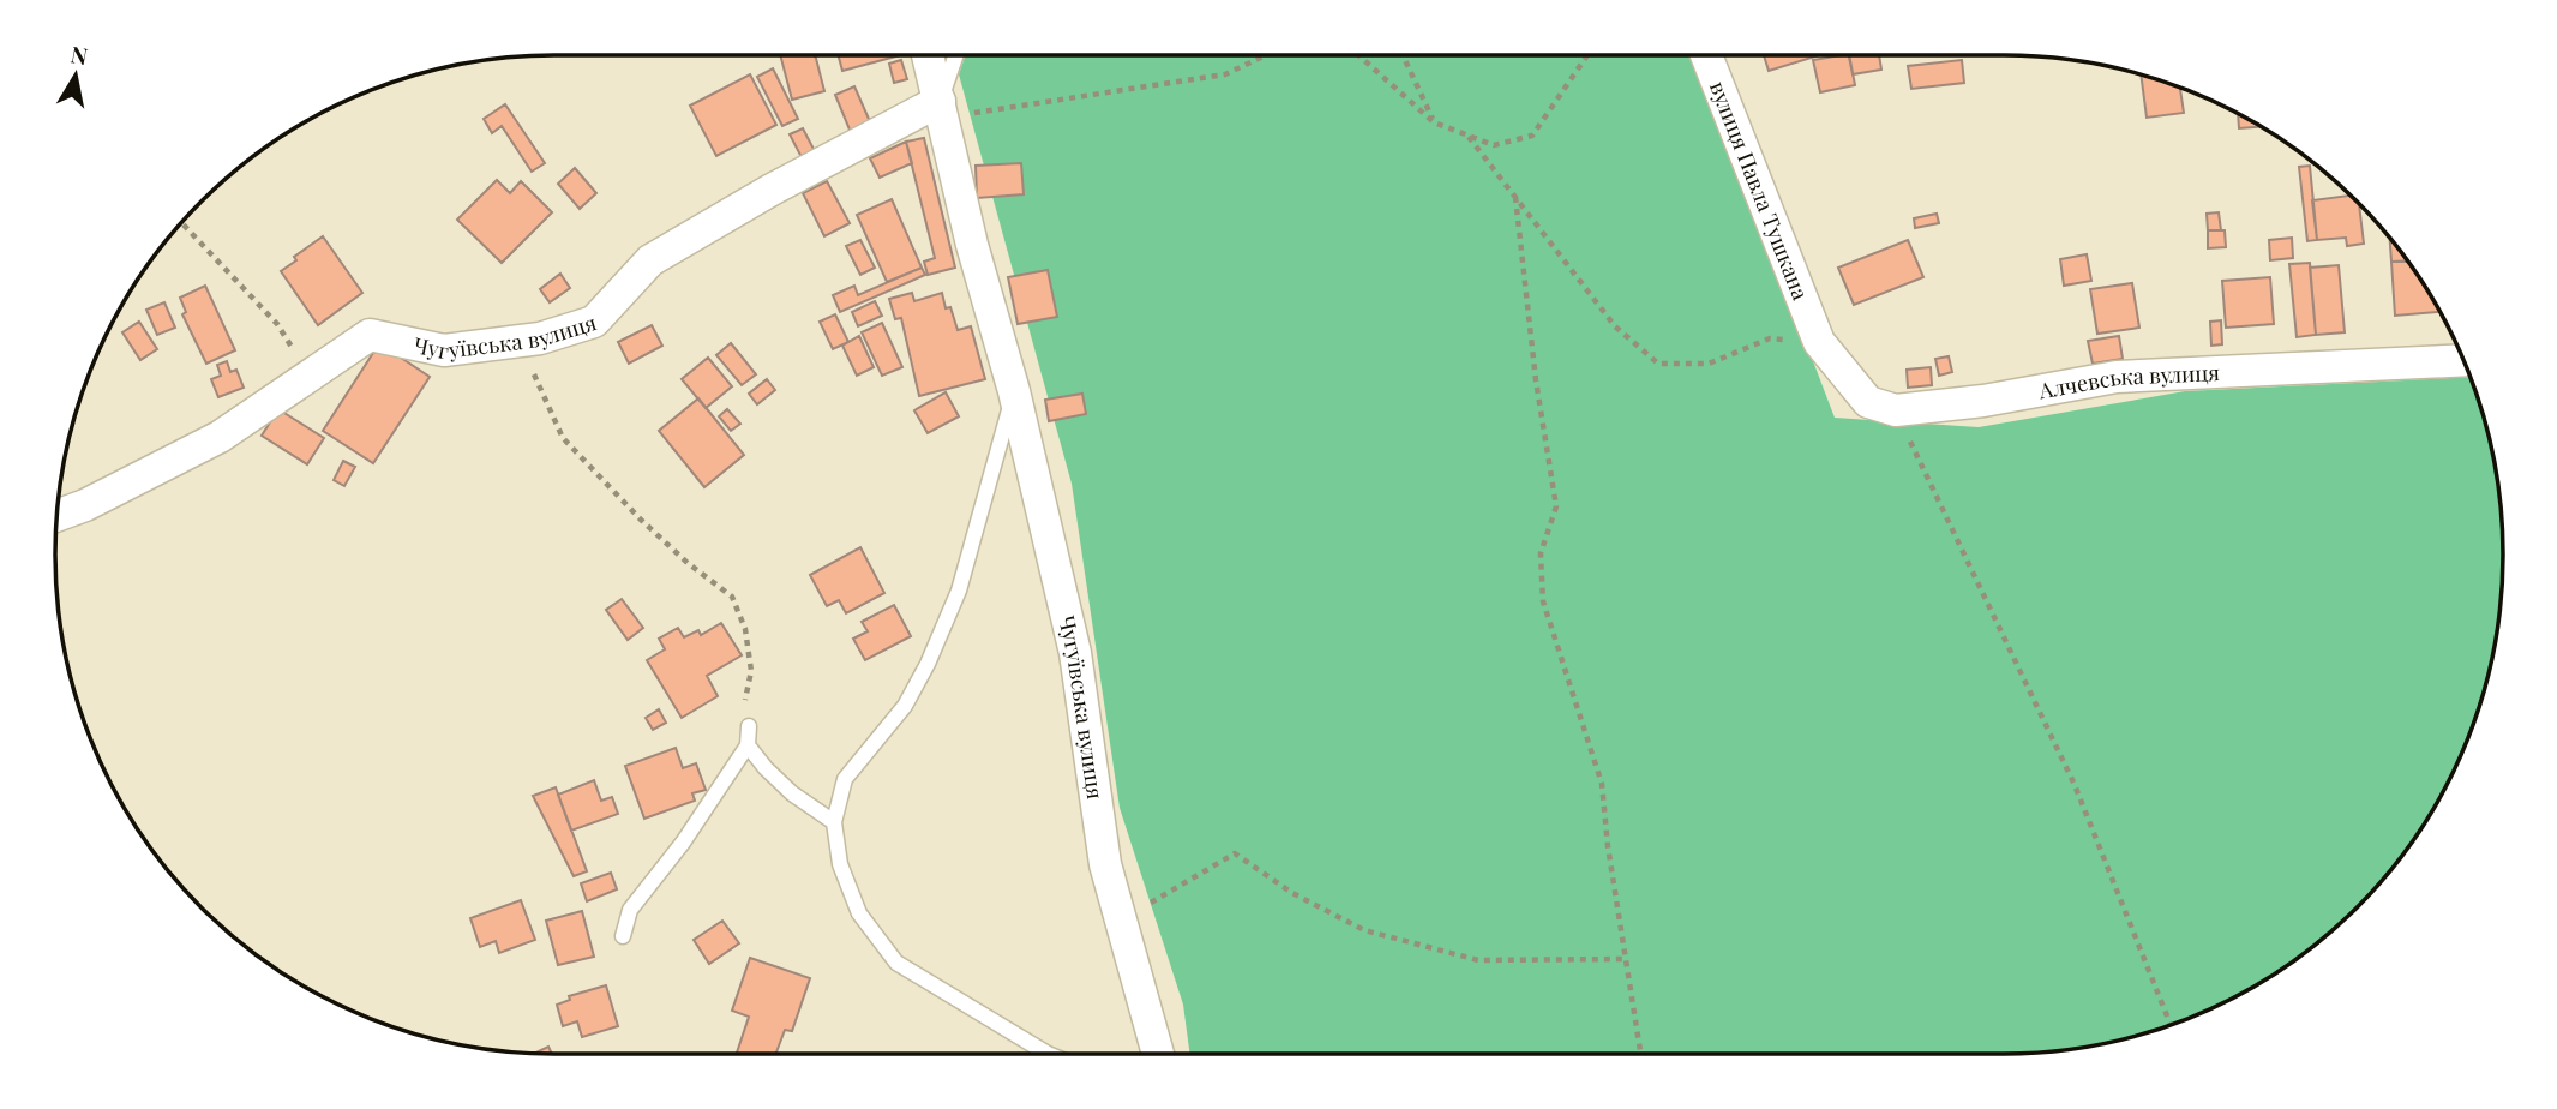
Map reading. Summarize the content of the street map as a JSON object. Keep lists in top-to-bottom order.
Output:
{
  "streets": {
    "street": ["вулиця Павла Тушкана", "Чугуївська вулиця", "Алчевська вулиця"]
  },
  "north": "top"
}
